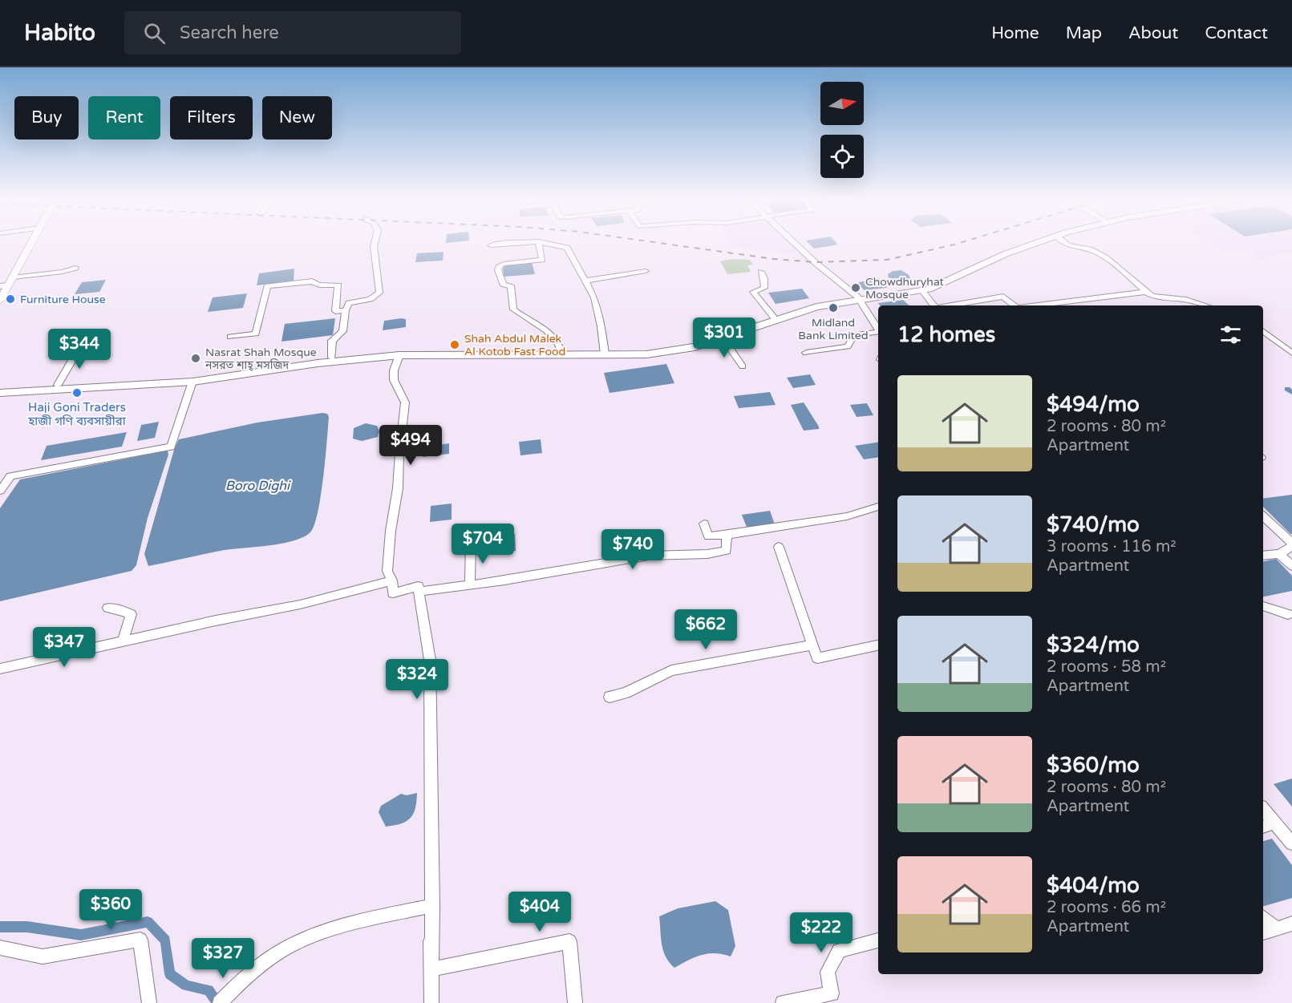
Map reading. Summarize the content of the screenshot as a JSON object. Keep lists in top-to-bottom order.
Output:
{
  "water": ["Boro Dighi"],
  "places": [
    "Chowdhuryhat Mosque",
    "Furniture House",
    "Midland Bank Limited",
    "Shah Abdul Malek Al Kotob Fast Food",
    "Nasrat Shah Mosque নসরত শাহ্‌ মসজিদ",
    "Haji Goni Traders হাজী গণি ব্যবসায়ীরা"
  ],
  "north": "right",
  "page": {
    "header": "Habito",
    "search": "Search here",
    "nav": [
      "Home",
      "Map",
      "About",
      "Contact"
    ],
    "chip": [
      "Buy",
      "Rent",
      "Filters",
      "New"
    ],
    "heading": "12 homes",
    "price": [
      "$301",
      "$344",
      "$494",
      "$704",
      "$740",
      "$662",
      "$347",
      "$324",
      "$360",
      "$404",
      "$222",
      "$327"
    ],
    "list": [
      {
        "name": "$494/mo",
        "note": "2 rooms · 80 m² · Apartment"
      },
      {
        "name": "$740/mo",
        "note": "3 rooms · 116 m² · Apartment"
      },
      {
        "name": "$324/mo",
        "note": "2 rooms · 58 m² · Apartment"
      },
      {
        "name": "$360/mo",
        "note": "2 rooms · 80 m² · Apartment"
      },
      {
        "name": "$404/mo",
        "note": "2 rooms · 66 m² · Apartment"
      }
    ]
  }
}
